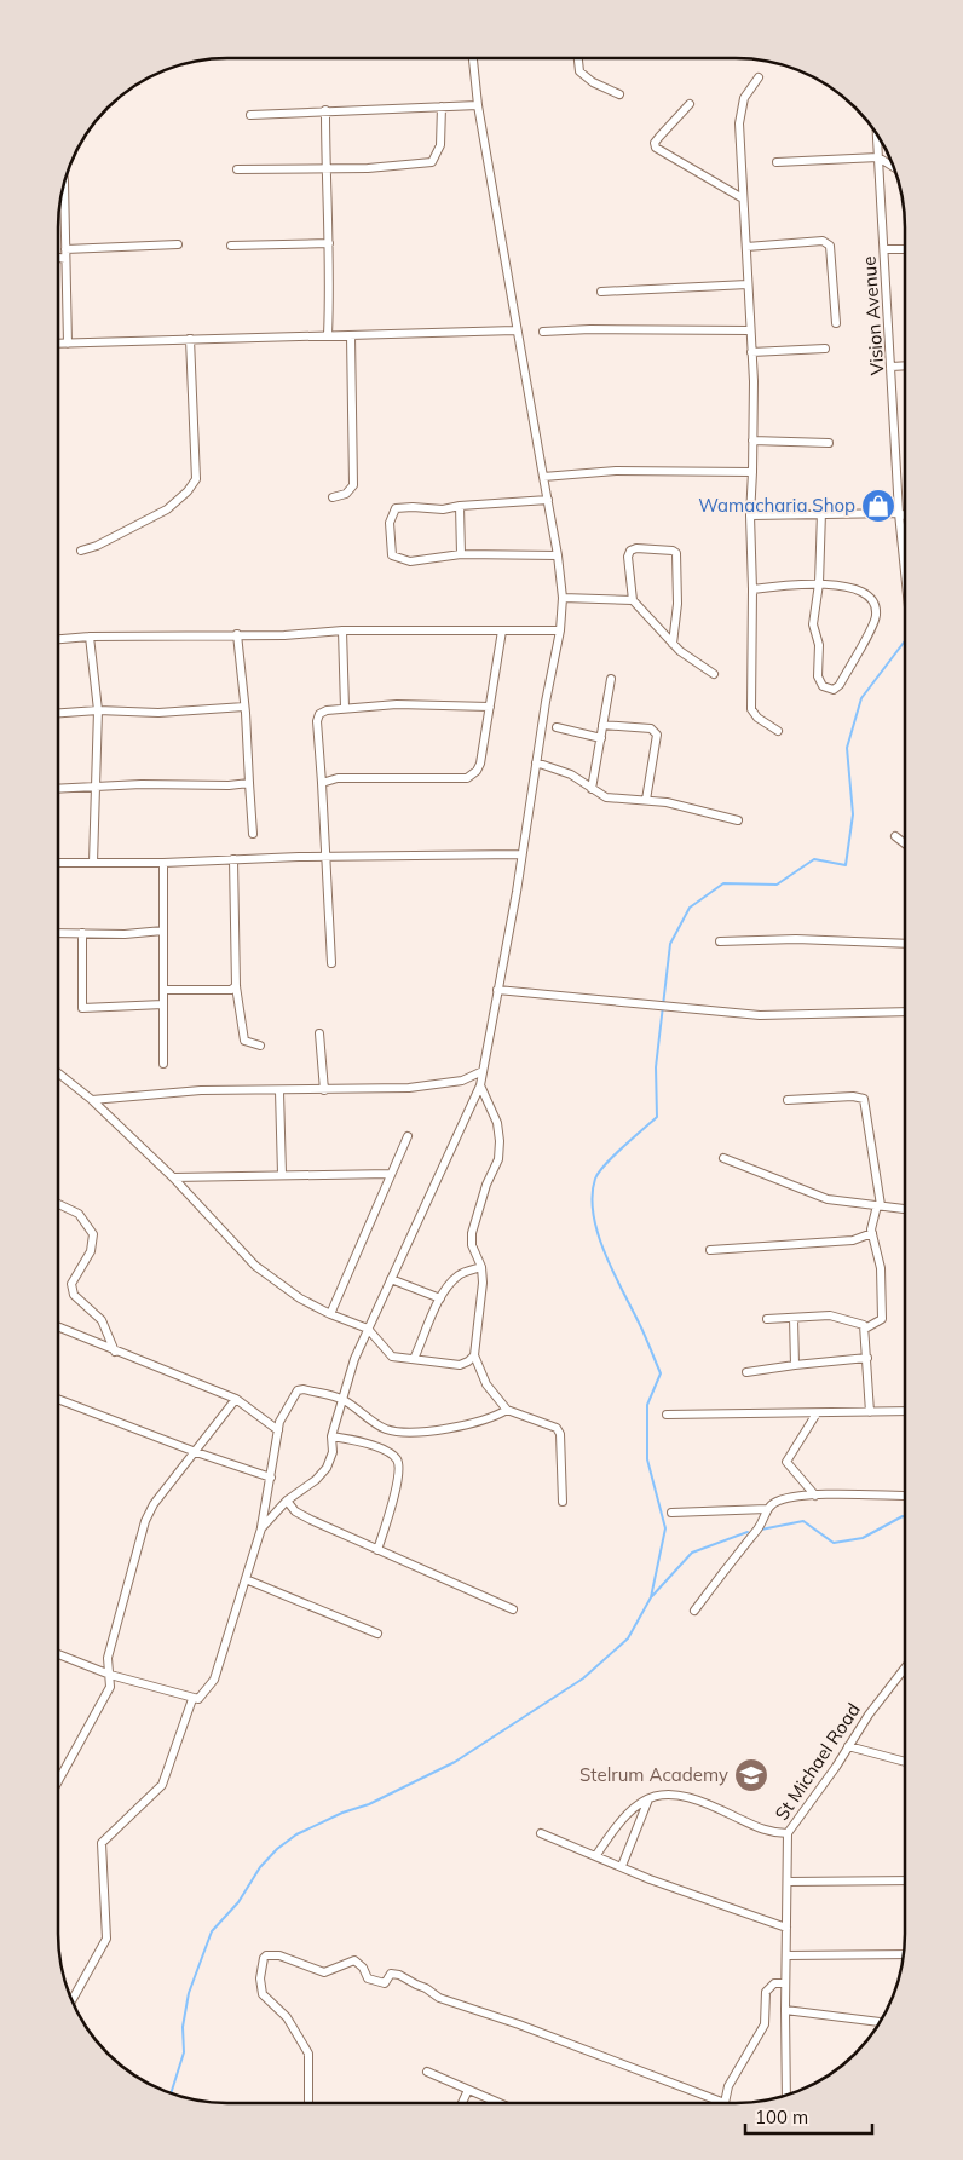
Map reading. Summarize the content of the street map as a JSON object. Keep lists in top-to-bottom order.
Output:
{
  "streets": {
    "street": ["Vision Avenue", "St Michael Road"]
  },
  "places": {
    "shop": ["Wamacharia Shop"],
    "school or university": ["Stelrum Academy"]
  },
  "scale_bar": "100 m"
}
